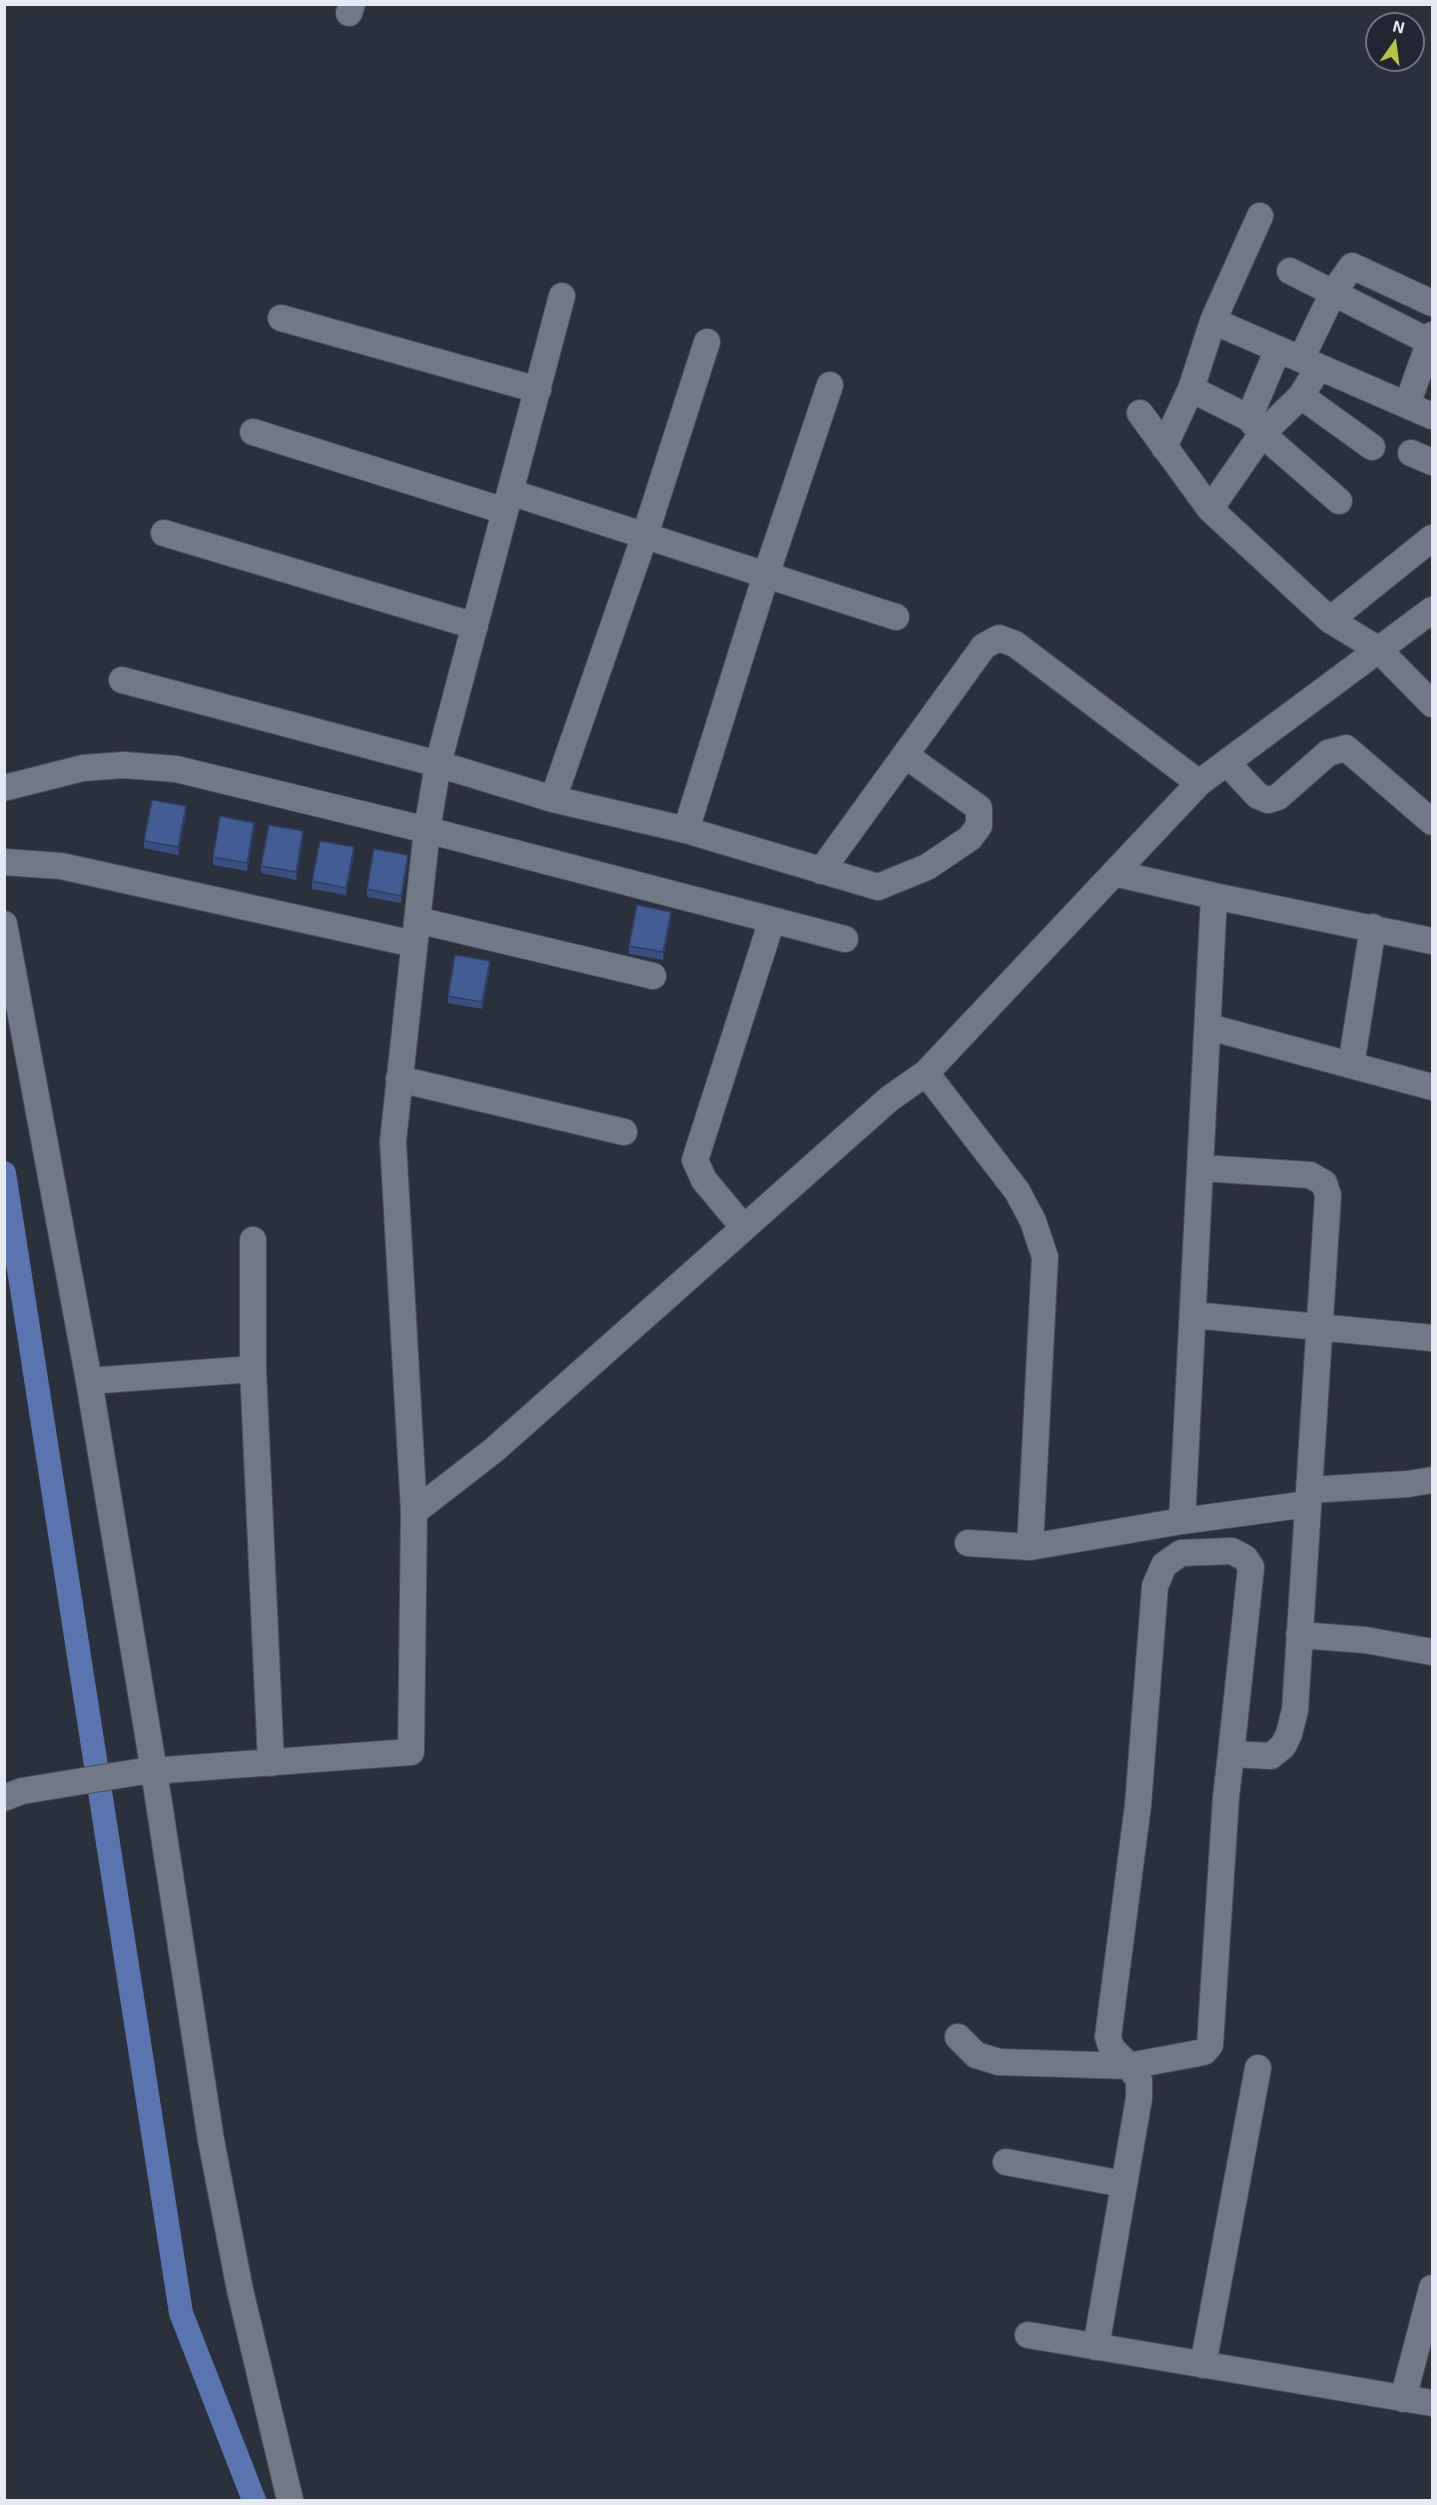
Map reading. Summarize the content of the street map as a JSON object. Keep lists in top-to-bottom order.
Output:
{
  "north": "top"
}
